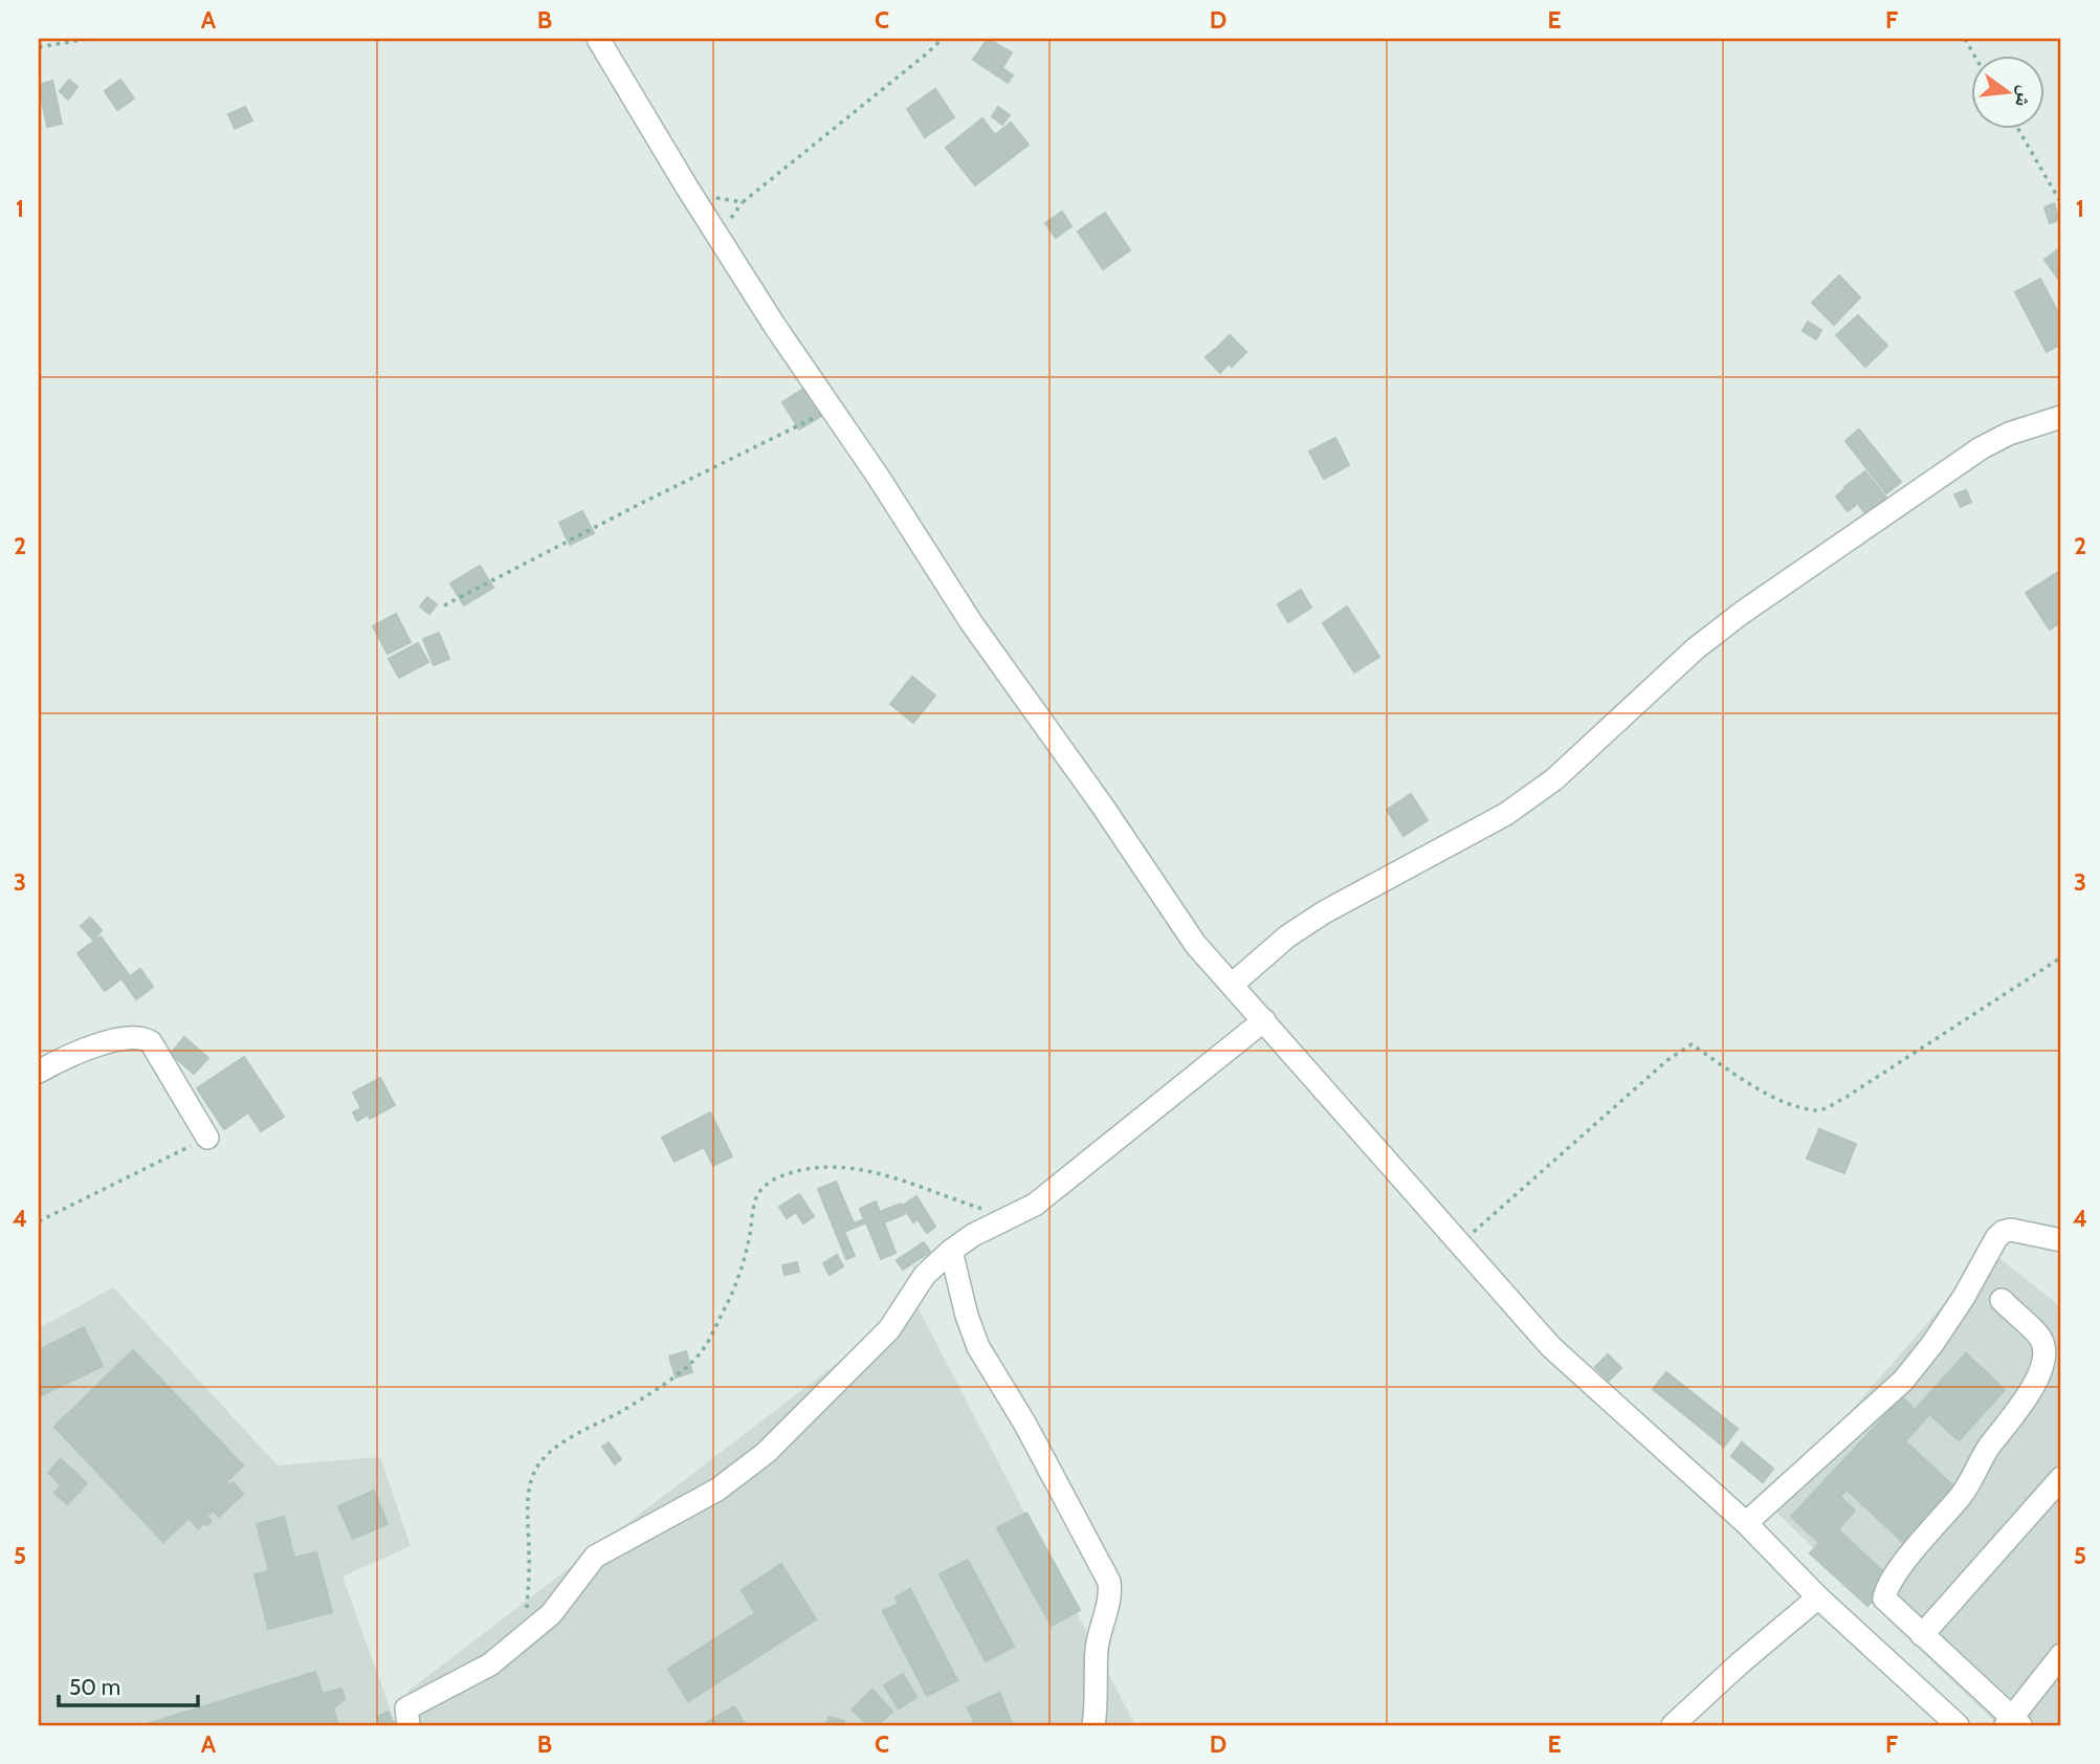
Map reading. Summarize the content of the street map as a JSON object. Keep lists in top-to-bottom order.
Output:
{
  "scale_bar": "50 m",
  "north": "right",
  "grid": {
    "columns": [
      "A",
      "B",
      "C",
      "D",
      "E",
      "F"
    ],
    "rows": [
      "1",
      "2",
      "3",
      "4",
      "5"
    ]
  }
}
